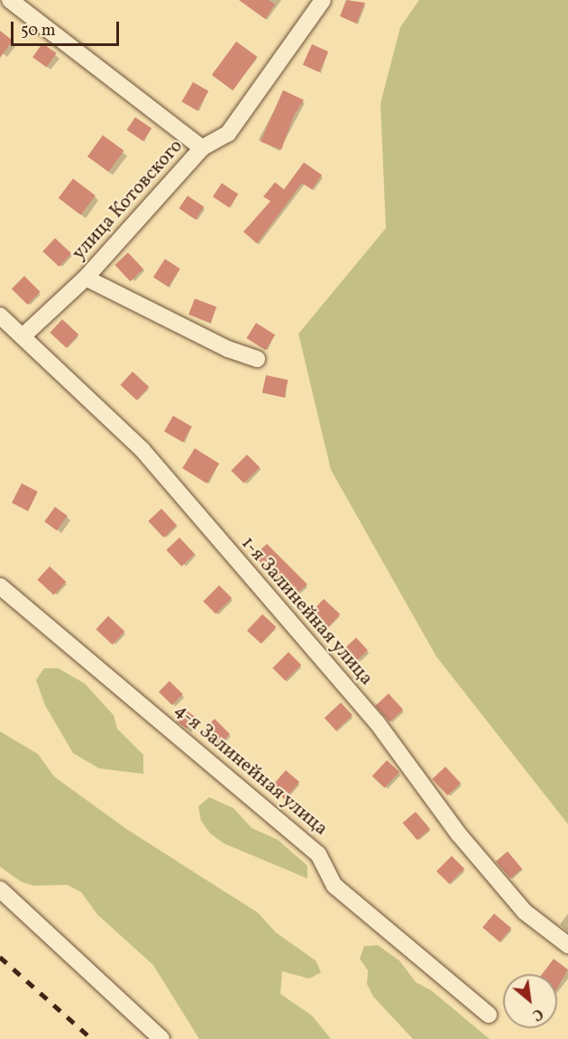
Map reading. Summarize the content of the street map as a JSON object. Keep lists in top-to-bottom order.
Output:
{
  "streets": {
    "street": ["улица Котовского", "1-я Залинейная улица", "4-я Залинейная улица"]
  },
  "crossings": [
    ["улица Котовского", "1-я Залинейная улица"]
  ],
  "scale_bar": "50 m",
  "north": "bottom right"
}
